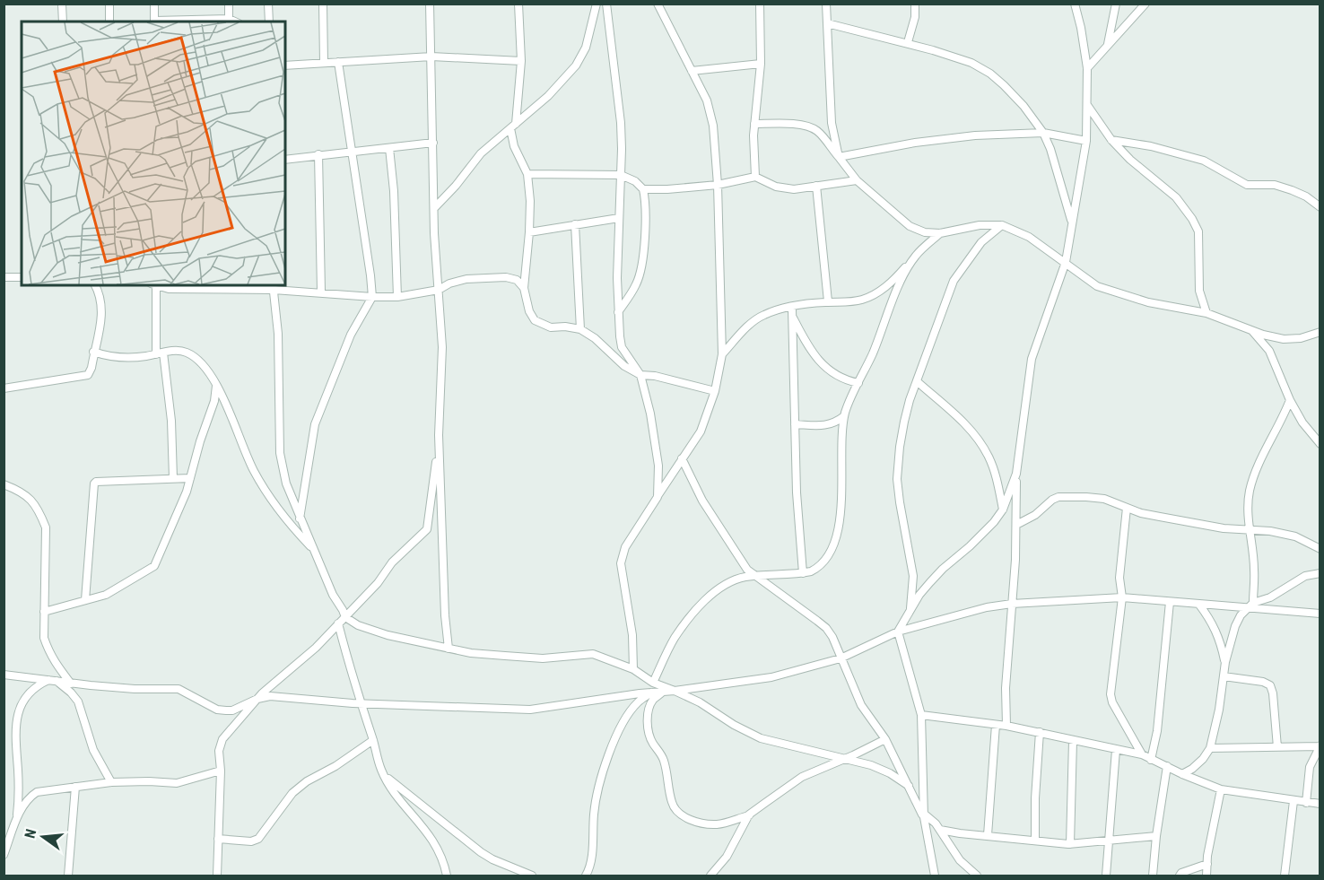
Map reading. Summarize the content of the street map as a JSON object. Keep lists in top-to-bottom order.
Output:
{
  "north": "left"
}
